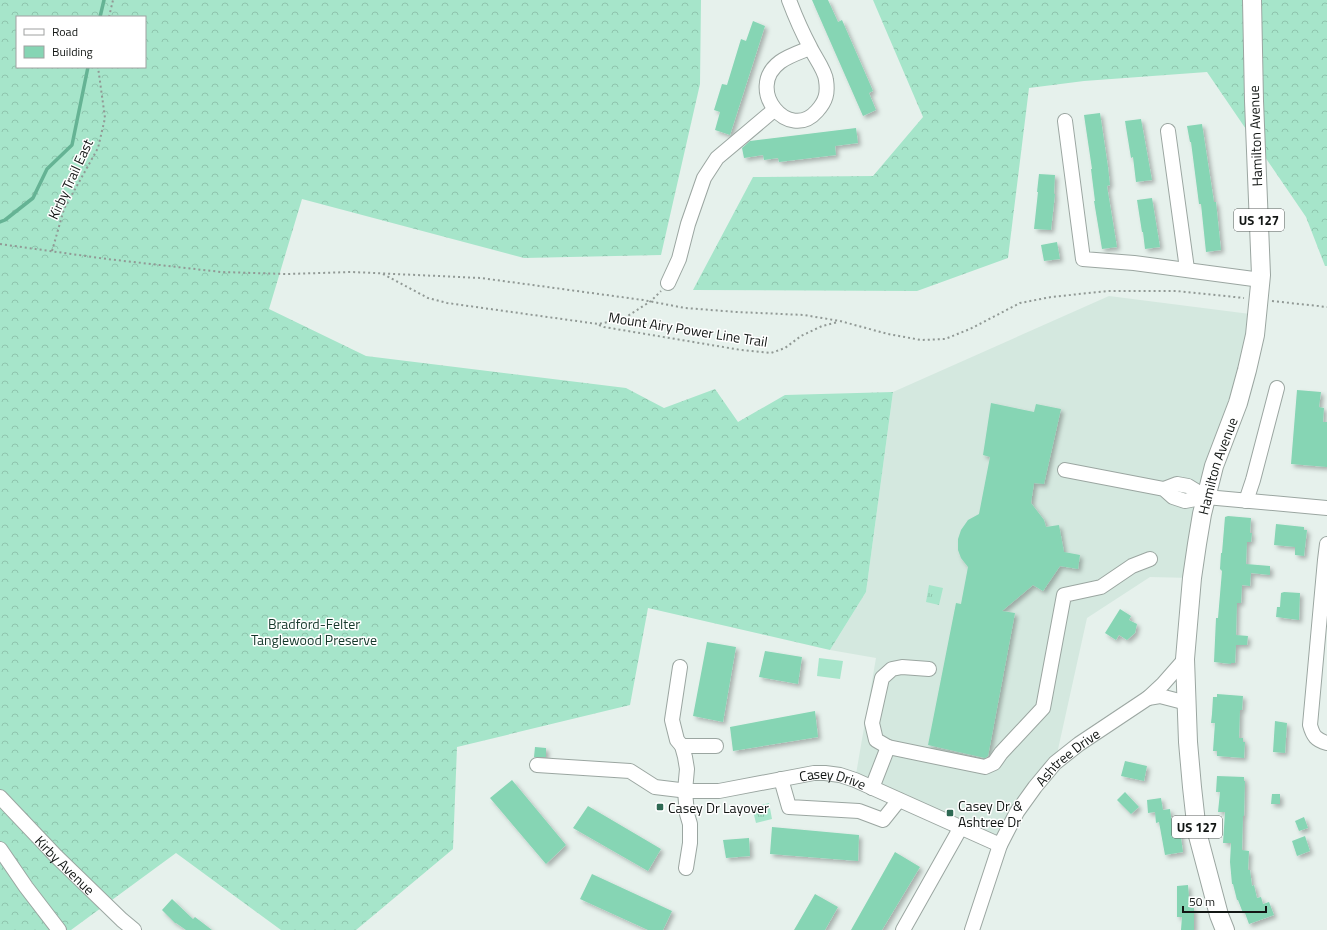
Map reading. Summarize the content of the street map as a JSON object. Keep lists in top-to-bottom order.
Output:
{
  "streets": {
    "main road": ["Hamilton Avenue", "US 127"],
    "street": ["Ashtree Drive", "Casey Drive", "Kirby Avenue"],
    "path": ["Kirby Trail East", "Mount Airy Power Line Trail"]
  },
  "crossings": [
    ["Hamilton Avenue", "Ashtree Drive"],
    ["Ashtree Drive", "Casey Drive"]
  ],
  "parks": ["Bradford-Felter Tanglewood Preserve"],
  "places": {
    "transit": ["Casey Dr Layover", "Casey Dr & Ashtree Dr"]
  },
  "legend": ["Road", "Building"],
  "scale_bar": "50 m"
}
